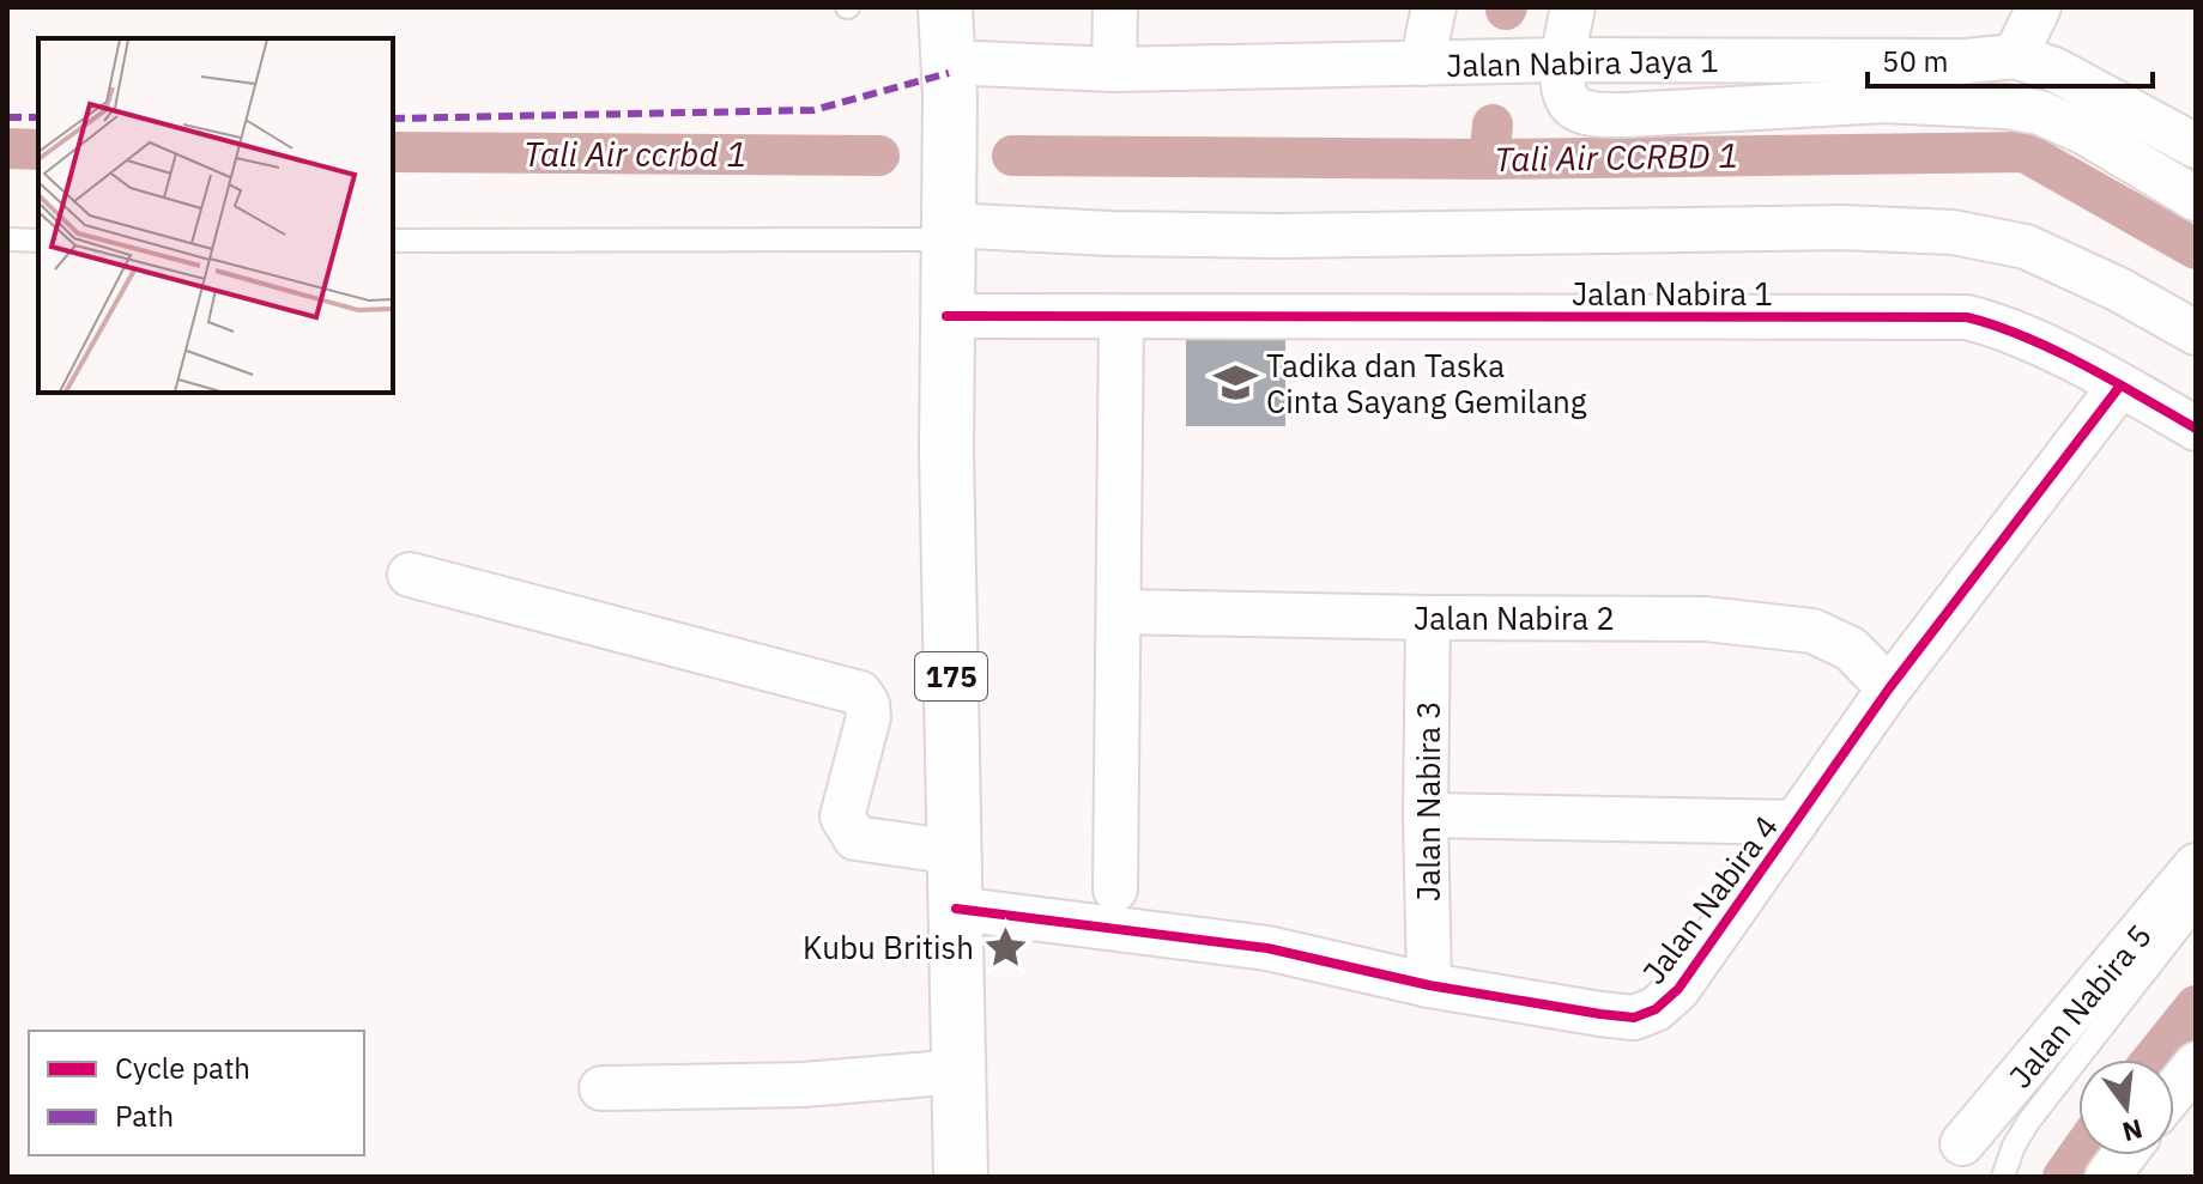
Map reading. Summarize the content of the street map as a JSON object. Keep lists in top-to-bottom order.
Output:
{
  "streets": {
    "main road": ["175"],
    "street": [
      "Jalan Nabira Jaya 1",
      "Jalan Nabira 1",
      "Jalan Nabira 2",
      "Jalan Nabira 3",
      "Jalan Nabira 4",
      "Jalan Nabira 5"
    ]
  },
  "crossings": [
    ["Jalan Nabira Jaya 1", "175"],
    ["Jalan Nabira 1", "175"],
    ["Jalan Nabira 1", "Jalan Nabira 4"],
    ["Jalan Nabira 2", "Jalan Nabira 3"],
    ["Jalan Nabira 2", "Jalan Nabira 4"],
    ["175", "Jalan Nabira 4"],
    ["Jalan Nabira 3", "Jalan Nabira 4"]
  ],
  "water": ["Tali Air ccrbd 1", "Tali Air CCRBD 1"],
  "places": {
    "school or university": ["Tadika dan Taska Cinta Sayang Gemilang"],
    "place": ["Kubu British"]
  },
  "legend": ["Cycle path", "Path"],
  "scale_bar": "50 m",
  "north": "bottom"
}
